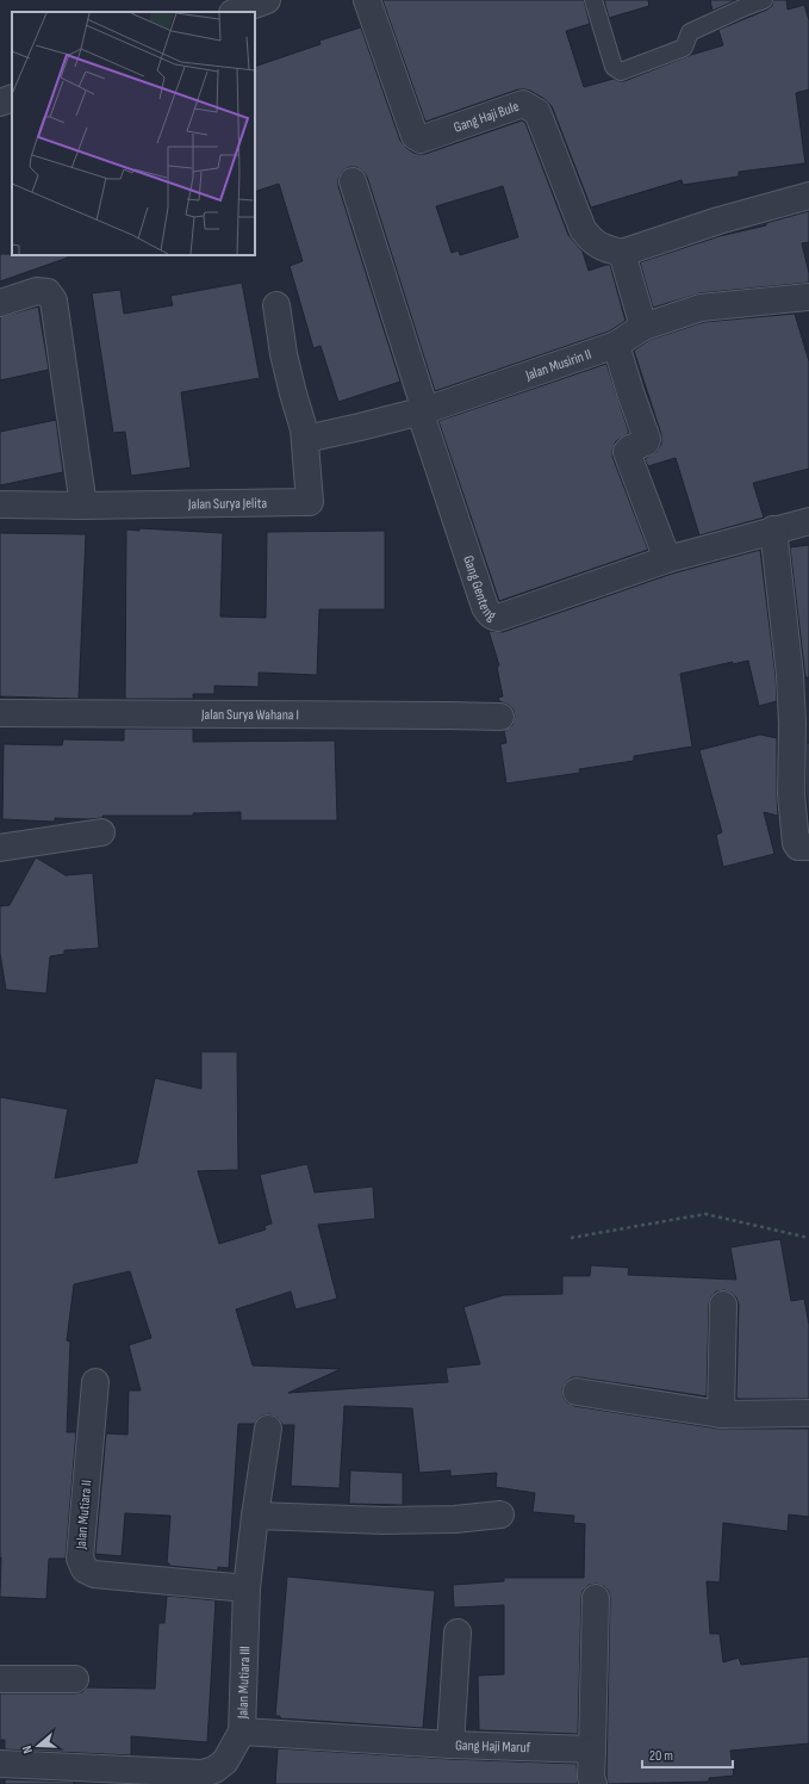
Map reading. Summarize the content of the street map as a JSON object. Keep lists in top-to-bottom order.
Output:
{
  "streets": {
    "street": [
      "Gang Haji Bule",
      "Jalan Musirin II",
      "Jalan Surya Jelita",
      "Gang Genteng",
      "Jalan Surya Wahana I",
      "Jalan Mutiara II",
      "Jalan Mutiara III",
      "Gang Haji Maruf"
    ]
  },
  "crossings": [
    ["Jalan Musirin II", "Jalan Surya Jelita"],
    ["Jalan Musirin II", "Gang Genteng"],
    ["Jalan Mutiara II", "Jalan Mutiara III"],
    ["Jalan Mutiara III", "Gang Haji Maruf"]
  ],
  "scale_bar": "20 m",
  "north": "left"
}
